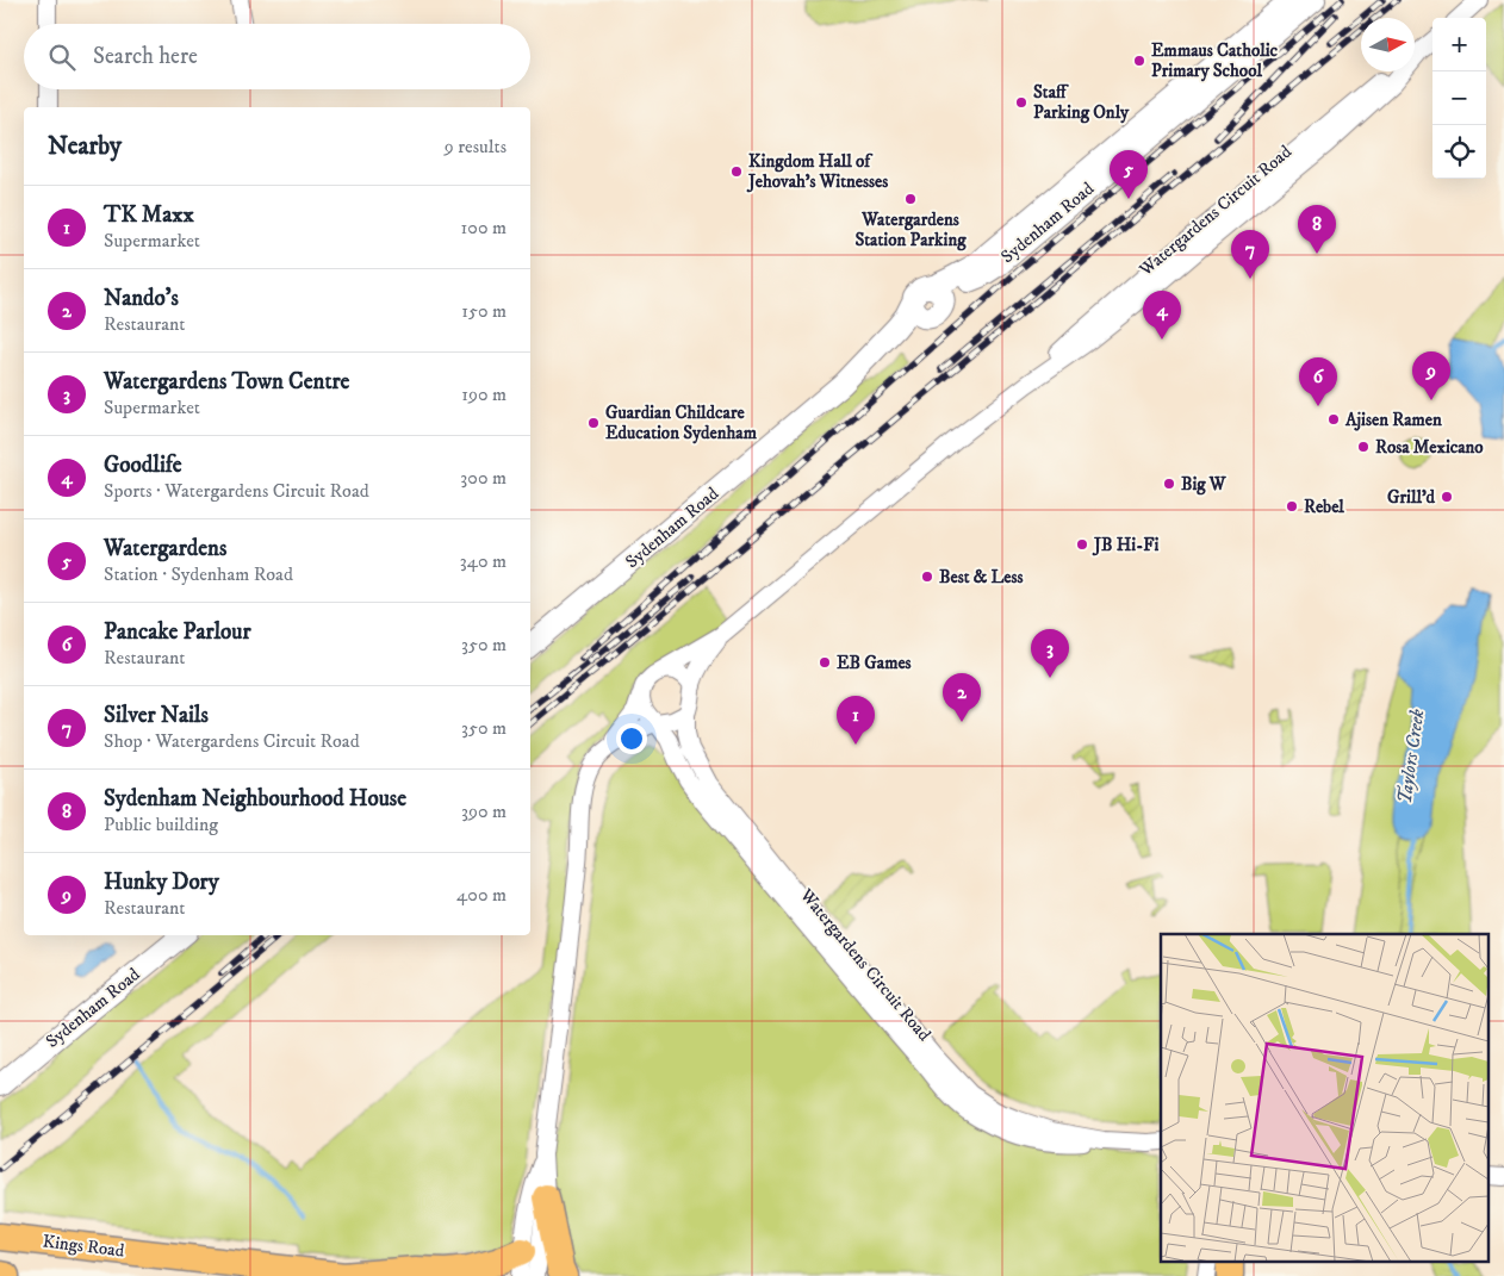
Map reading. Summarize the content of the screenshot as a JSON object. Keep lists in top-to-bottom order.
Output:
{
  "streets": {
    "main road": ["Kings Road"],
    "street": ["Watergardens Circuit Road", "Sydenham Road"]
  },
  "water": ["Taylors Creek"],
  "places": [
    "Emmaus Catholic Primary School",
    "Staff Parking Only",
    "Kingdom Hall of Jehovah's Witnesses",
    "Watergardens Station Parking",
    "Ajisen Ramen",
    "Guardian Childcare Education Sydenham",
    "Rosa Mexicano",
    "Big W",
    "Grill'd",
    "Rebel",
    "JB Hi-Fi",
    "Best & Less",
    "EB Games"
  ],
  "north": "right",
  "page": {
    "map_buttons": ["+", "−"],
    "search": "Search here",
    "heading": ["Nearby", "9 results"],
    "pins": [
      "5",
      "8",
      "7",
      "4",
      "9",
      "6",
      "3",
      "2",
      "1"
    ],
    "list": [
      {
        "mark": "1",
        "name": "TK Maxx",
        "note": "Supermarket",
        "value": "100 m"
      },
      {
        "mark": "2",
        "name": "Nando's",
        "note": "Restaurant",
        "value": "150 m"
      },
      {
        "mark": "3",
        "name": "Watergardens Town Centre",
        "note": "Supermarket",
        "value": "190 m"
      },
      {
        "mark": "4",
        "name": "Goodlife",
        "note": "Sports · Watergardens Circuit Road",
        "value": "300 m"
      },
      {
        "mark": "5",
        "name": "Watergardens",
        "note": "Station · Sydenham Road",
        "value": "340 m"
      },
      {
        "mark": "6",
        "name": "Pancake Parlour",
        "note": "Restaurant",
        "value": "350 m"
      },
      {
        "mark": "7",
        "name": "Silver Nails",
        "note": "Shop · Watergardens Circuit Road",
        "value": "350 m"
      },
      {
        "mark": "8",
        "name": "Sydenham Neighbourhood House",
        "note": "Public building",
        "value": "390 m"
      },
      {
        "mark": "9",
        "name": "Hunky Dory",
        "note": "Restaurant",
        "value": "400 m"
      }
    ]
  }
}
